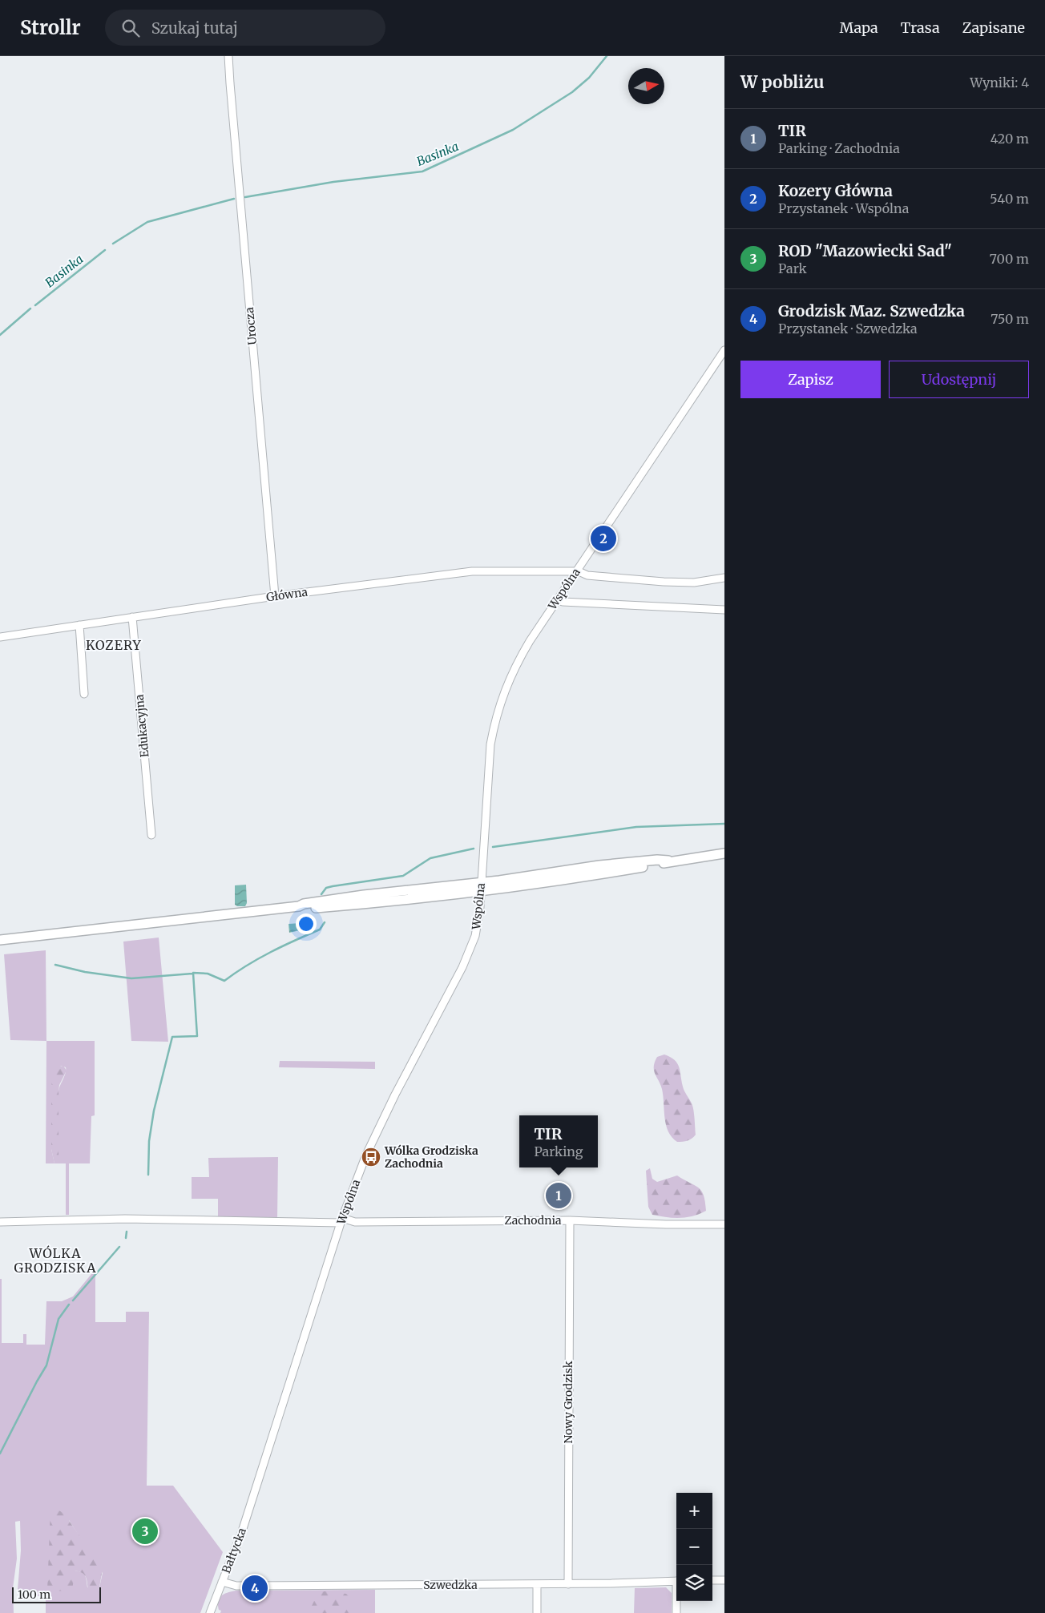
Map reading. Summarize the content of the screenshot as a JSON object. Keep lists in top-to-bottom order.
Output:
{
  "streets": {
    "street": [
      "Urocza",
      "Wspólna",
      "Główna",
      "Edukacyjna",
      "Zachodnia",
      "Nowy Grodzisk",
      "Bałtycka",
      "Szwedzka"
    ]
  },
  "crossings": [
    ["Urocza", "Główna"],
    ["Wspólna", "Główna"],
    ["Wspólna", "Zachodnia"],
    ["Wspólna", "Bałtycka"],
    ["Główna", "Edukacyjna"],
    ["Zachodnia", "Nowy Grodzisk"],
    ["Nowy Grodzisk", "Szwedzka"],
    ["Bałtycka", "Szwedzka"]
  ],
  "districts": ["KOZERY", "WÓLKA GRODZISKA"],
  "water": ["Basinka"],
  "places": {
    "bus stop": ["Wólka Grodziska Zachodnia"]
  },
  "scale_bar": "100 m",
  "north": "right",
  "page": {
    "header": "Strollr",
    "search": "Szukaj tutaj",
    "nav": ["Mapa", "Trasa", "Zapisane"],
    "heading": ["W pobliżu", "Wyniki: 4"],
    "list": [
      {
        "mark": "1",
        "name": "TIR",
        "note": "Parking · Zachodnia",
        "value": "420 m"
      },
      {
        "mark": "2",
        "name": "Kozery Główna",
        "note": "Przystanek · Wspólna",
        "value": "540 m"
      },
      {
        "mark": "3",
        "name": "ROD \"Mazowiecki Sad\"",
        "note": "Park",
        "value": "700 m"
      },
      {
        "mark": "4",
        "name": "Grodzisk Maz. Szwedzka",
        "note": "Przystanek · Szwedzka",
        "value": "750 m"
      }
    ],
    "buttons": ["Zapisz", "Udostępnij"],
    "pins": [
      "2",
      "1",
      "3",
      "4"
    ],
    "popup": ["TIR", "Parking"],
    "map_buttons": ["+", "−"],
    "scale": "100 m"
  }
}
